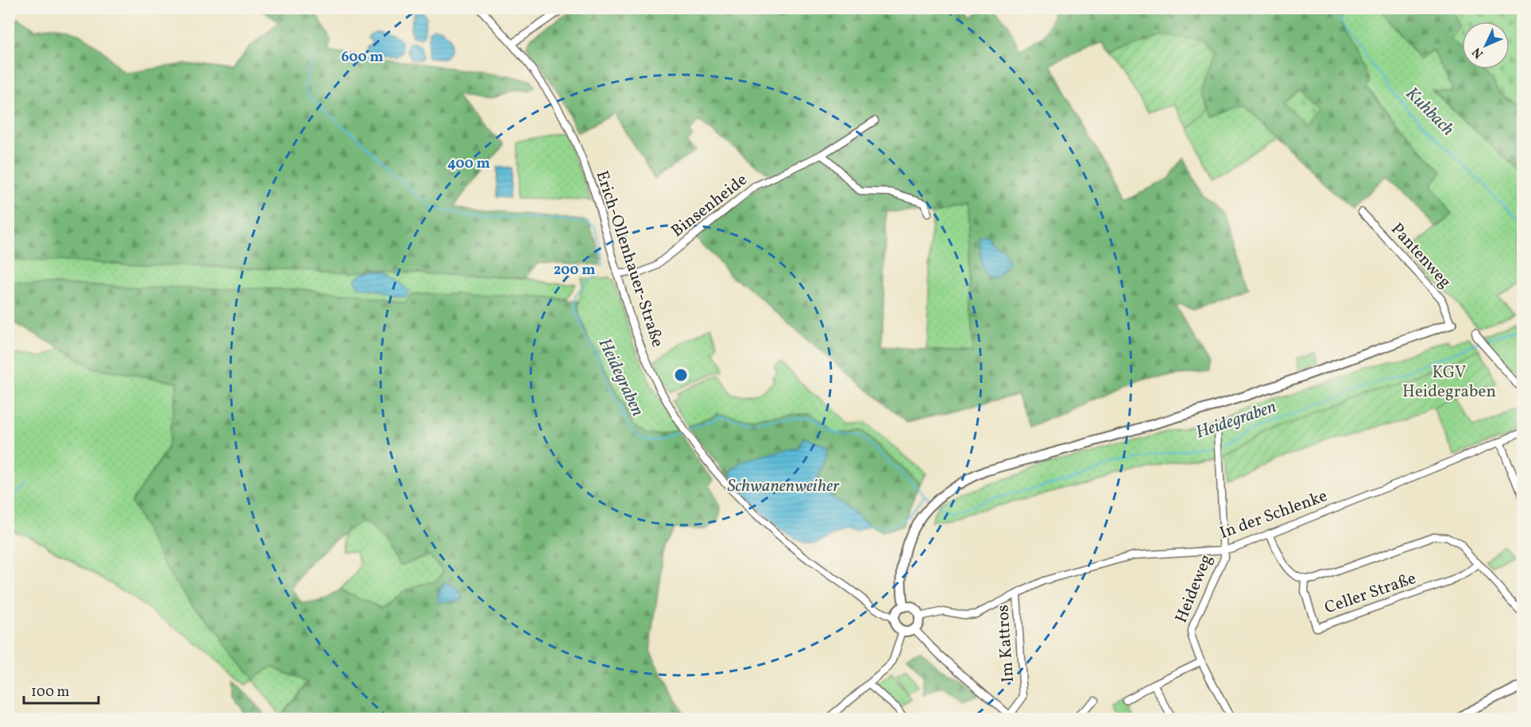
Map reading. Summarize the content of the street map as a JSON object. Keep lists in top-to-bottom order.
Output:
{
  "streets": {
    "street": [
      "Binsenheide",
      "Pantenweg",
      "Erich-Ollenhauer-Straße",
      "In der Schlenke",
      "Heideweg",
      "Celler Straße",
      "Im Kattros"
    ]
  },
  "crossings": [
    ["Binsenheide", "Erich-Ollenhauer-Straße"],
    ["Erich-Ollenhauer-Straße", "In der Schlenke"],
    ["In der Schlenke", "Heideweg"],
    ["In der Schlenke", "Im Kattros"]
  ],
  "water": ["Kuhbach", "Heidegraben", "Schwanenweiher"],
  "parks": ["KGV Heidegraben"],
  "scale_bar": "100 m",
  "north": "bottom left",
  "rings": ["600 m", "400 m", "200 m"]
}
